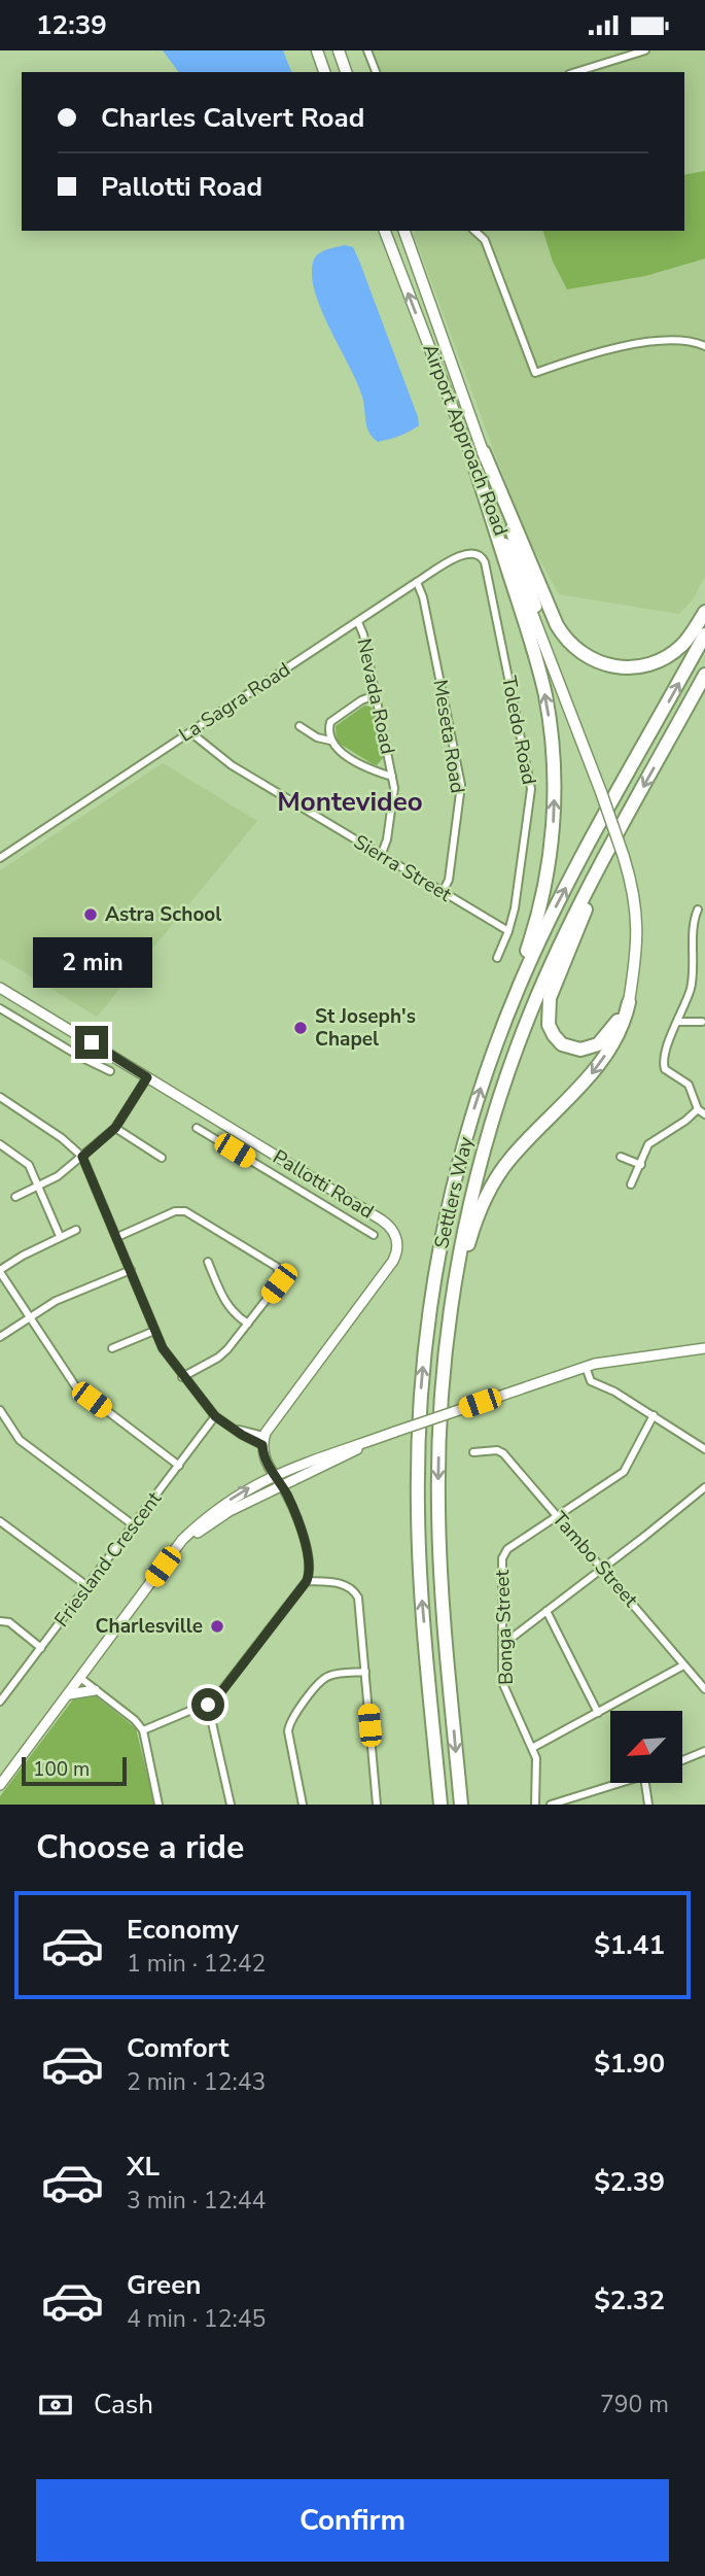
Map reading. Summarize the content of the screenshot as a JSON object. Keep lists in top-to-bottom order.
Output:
{
  "streets": {
    "highway": ["Settlers Way"],
    "main road": ["Airport Approach Road", "Pallotti Road"],
    "street": [
      "Nevada Road",
      "La Sagra Road",
      "Toledo Road",
      "Meseta Road",
      "Sierra Street",
      "Friesland Crescent",
      "Tambo Street",
      "Bonga Street"
    ]
  },
  "crossings": [
    ["Nevada Road", "La Sagra Road"],
    ["Nevada Road", "Sierra Street"],
    ["La Sagra Road", "Toledo Road"],
    ["La Sagra Road", "Meseta Road"],
    ["La Sagra Road", "Sierra Street"],
    ["Toledo Road", "Sierra Street"],
    ["Meseta Road", "Sierra Street"],
    ["Tambo Street", "Bonga Street"]
  ],
  "districts": ["Montevideo"],
  "places": ["Astra School", "St Joseph's Chapel", "Charlesville"],
  "scale_bar": "100 m",
  "north": "bottom left",
  "page": {
    "status": "12:39",
    "banner": ["Charles Calvert Road", "Pallotti Road"],
    "bubble": "2 min",
    "scale": "100 m",
    "heading": "Choose a ride",
    "list": [
      {
        "name": "Economy",
        "note": "1 min · 12:42",
        "value": "$1.41"
      },
      {
        "name": "Comfort",
        "note": "2 min · 12:43",
        "value": "$1.90"
      },
      {
        "name": "XL",
        "note": "3 min · 12:44",
        "value": "$2.39"
      },
      {
        "name": "Green",
        "note": "4 min · 12:45",
        "value": "$2.32"
      }
    ],
    "pay": ["Cash", "790 m"],
    "buttons": "Confirm"
  }
}
